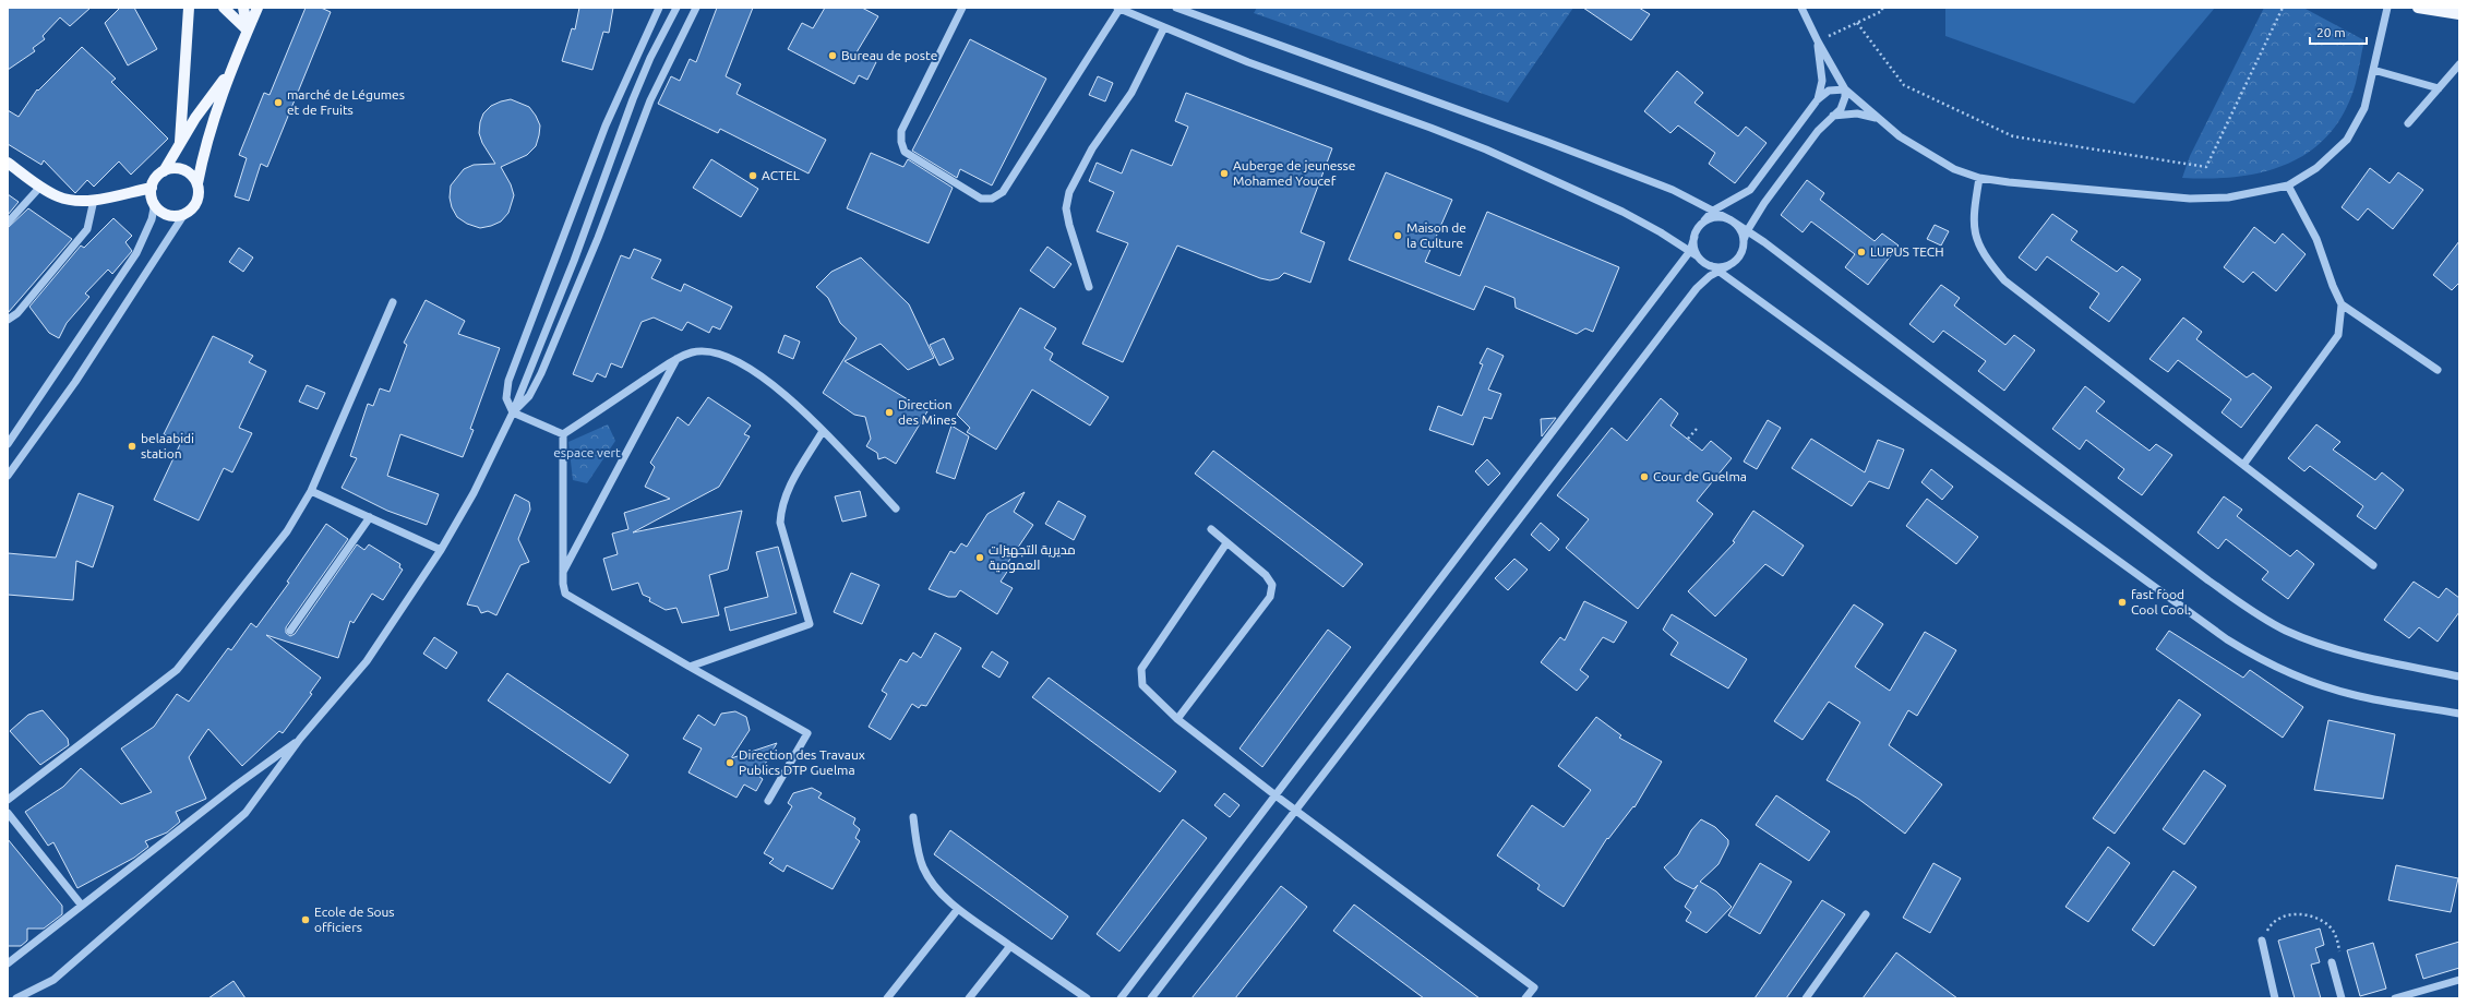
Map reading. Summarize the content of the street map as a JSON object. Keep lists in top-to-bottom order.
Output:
{
  "parks": ["espace vert"],
  "places": [
    "Bureau de poste",
    "marché de Légumes et de Fruits",
    "Auberge de jeunesse Mohamed Youcef",
    "ACTEL",
    "Maison de la Culture",
    "LUPUS TECH",
    "Direction des Mines",
    "belaabidi station",
    "Cour de Guelma",
    "مديرية التجهيزات العمومية",
    "fast food Cool Cool.",
    "Direction des Travaux Publics DTP Guelma",
    "Ecole de Sous officiers"
  ],
  "scale_bar": "20 m"
}
